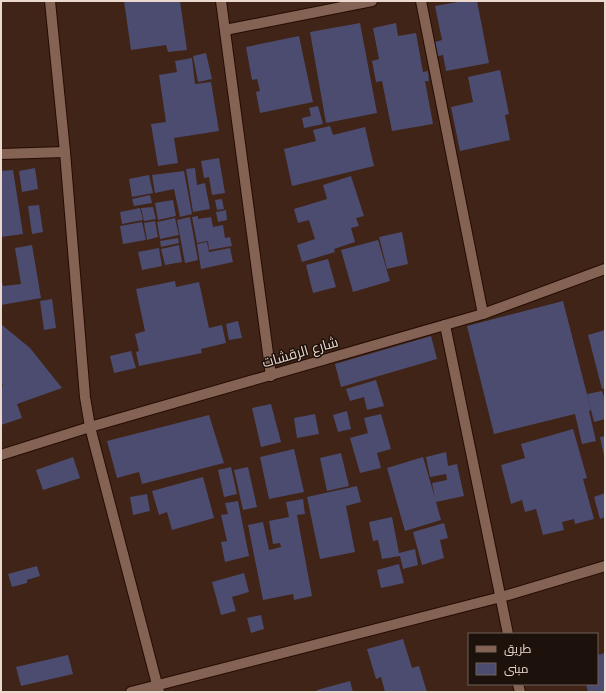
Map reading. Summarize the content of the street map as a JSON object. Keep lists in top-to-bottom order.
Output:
{
  "streets": {
    "street": ["شارع الرقشات"]
  },
  "legend": ["طريق", "مبنى"]
}
